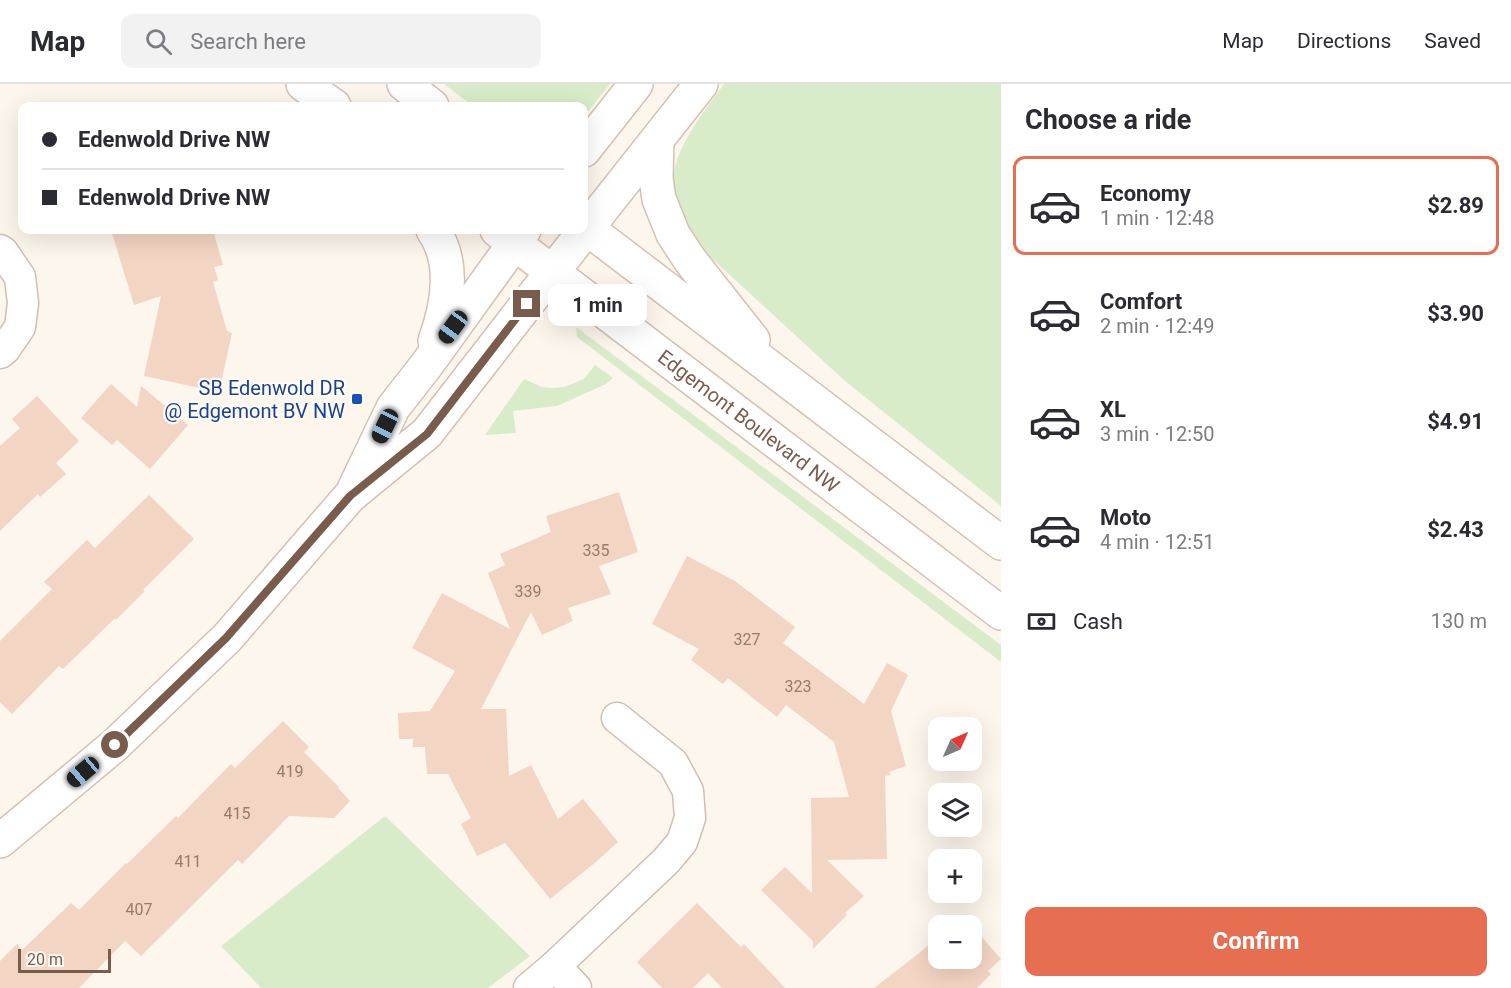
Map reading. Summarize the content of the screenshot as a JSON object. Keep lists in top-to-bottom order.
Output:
{
  "streets": {
    "main road": ["Edgemont Boulevard NW"]
  },
  "places": {
    "transit": ["SB Edenwold DR @ Edgemont BV NW"]
  },
  "house_numbers": [
    "335",
    "339",
    "327",
    "323",
    "419",
    "415",
    "411",
    "407"
  ],
  "scale_bar": "20 m",
  "north": "top right",
  "page": {
    "header": "Map",
    "search": "Search here",
    "nav": ["Map", "Directions", "Saved"],
    "heading": "Choose a ride",
    "banner": ["Edenwold Drive NW", "Edenwold Drive NW"],
    "list": [
      {
        "name": "Economy",
        "note": "1 min · 12:48",
        "value": "$2.89"
      },
      {
        "name": "Comfort",
        "note": "2 min · 12:49",
        "value": "$3.90"
      },
      {
        "name": "XL",
        "note": "3 min · 12:50",
        "value": "$4.91"
      },
      {
        "name": "Moto",
        "note": "4 min · 12:51",
        "value": "$2.43"
      }
    ],
    "bubble": "1 min",
    "pay": ["Cash", "130 m"],
    "map_buttons": ["+", "−"],
    "buttons": "Confirm",
    "scale": "20 m"
  }
}
